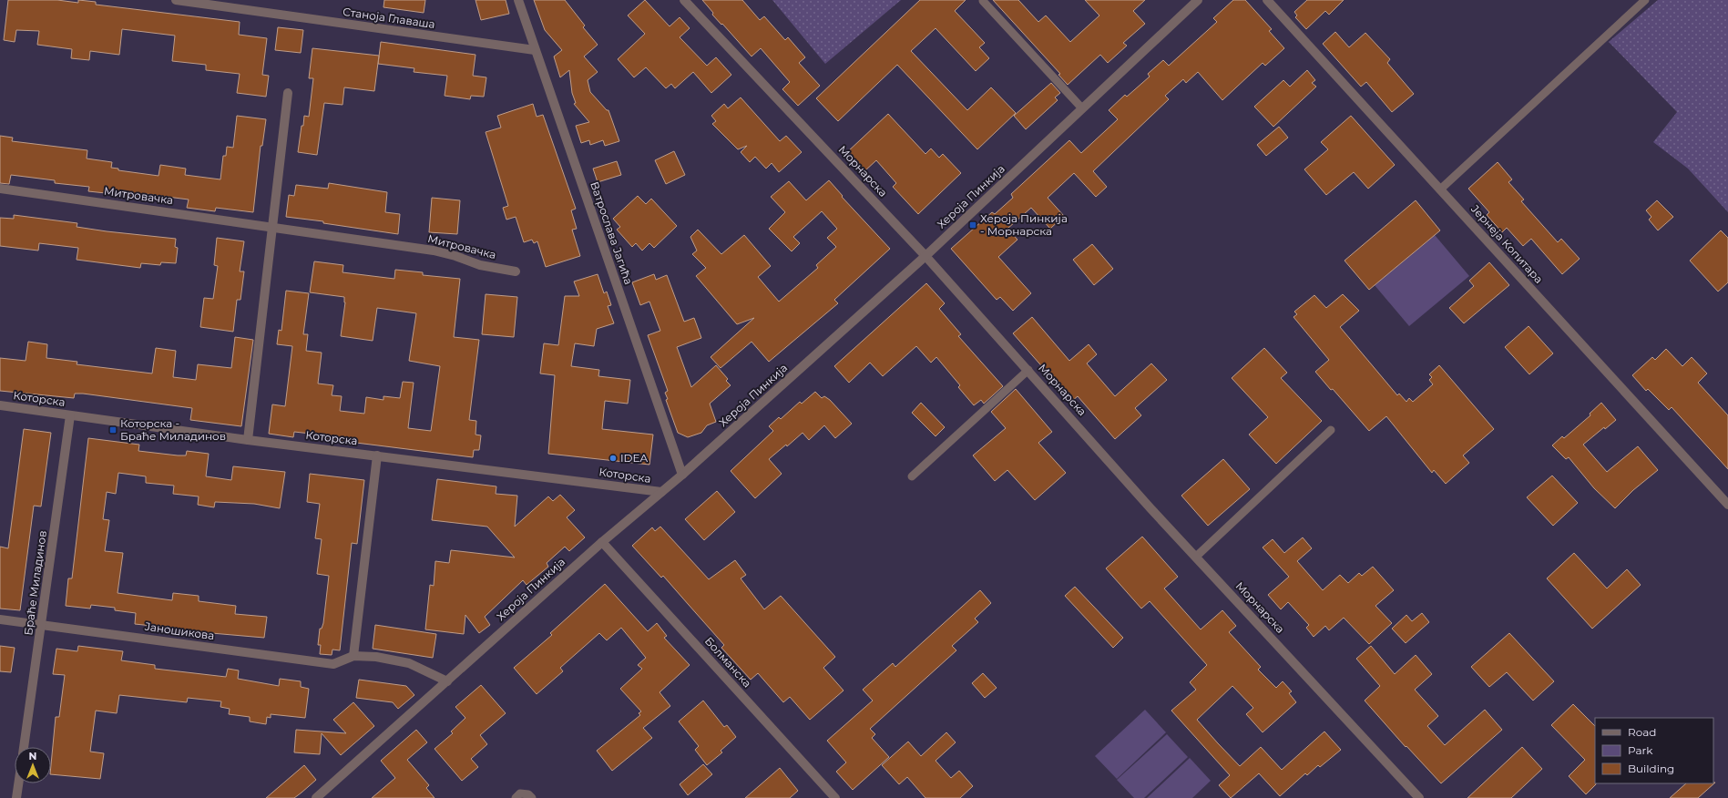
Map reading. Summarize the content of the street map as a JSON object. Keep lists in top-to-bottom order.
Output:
{
  "streets": {
    "street": [
      "Станоја Главаша",
      "Морнарска",
      "Митровачка",
      "Хероја Пинкија",
      "Ватрослава Јагића",
      "Јернеја Копитара",
      "Которска",
      "Браће Миладинов",
      "Јаношикова",
      "Болманска"
    ]
  },
  "crossings": [
    ["Станоја Главаша", "Ватрослава Јагића"],
    ["Морнарска", "Хероја Пинкија"],
    ["Хероја Пинкија", "Ватрослава Јагића"],
    ["Хероја Пинкија", "Которска"],
    ["Хероја Пинкија", "Јаношикова"],
    ["Хероја Пинкија", "Болманска"],
    ["Которска", "Браће Миладинов"],
    ["Браће Миладинов", "Јаношикова"]
  ],
  "places": {
    "transit": ["Хероја Пинкија - Морнарска", "Которска - Браће Миладинов"],
    "other": ["IDEA"]
  },
  "legend": ["Road", "Park", "Building"],
  "north": "top"
}
